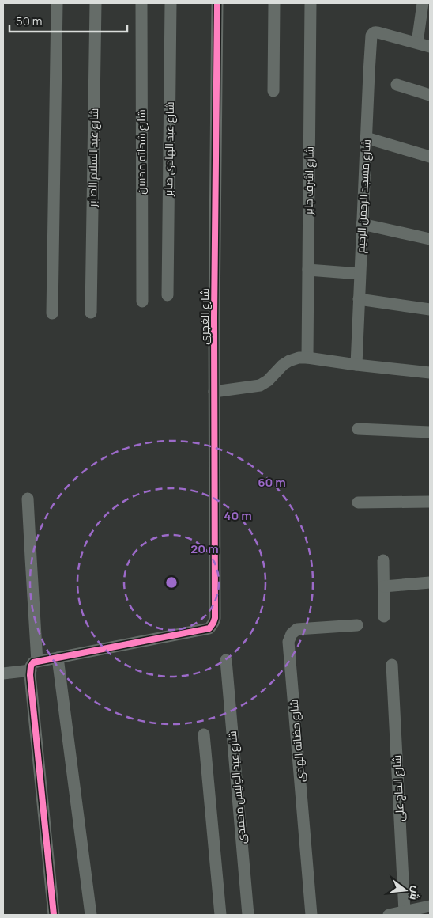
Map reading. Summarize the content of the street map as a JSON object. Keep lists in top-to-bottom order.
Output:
{
  "streets": {
    "street": [
      "شارع عبد الهادى صابر",
      "شارع شحاته محسن",
      "شارع عبد السلام الصابر",
      "شارع اشرف جابر",
      "شارع مسجد الرحمن الرحيم",
      "شارع الغجرى",
      "شارع حضانه الهدى",
      "شارع عبد الونيس محمدى",
      "شارع الحاج على"
    ]
  },
  "scale_bar": "50 m",
  "north": "right",
  "rings": ["60 m", "40 m", "20 m"]
}
